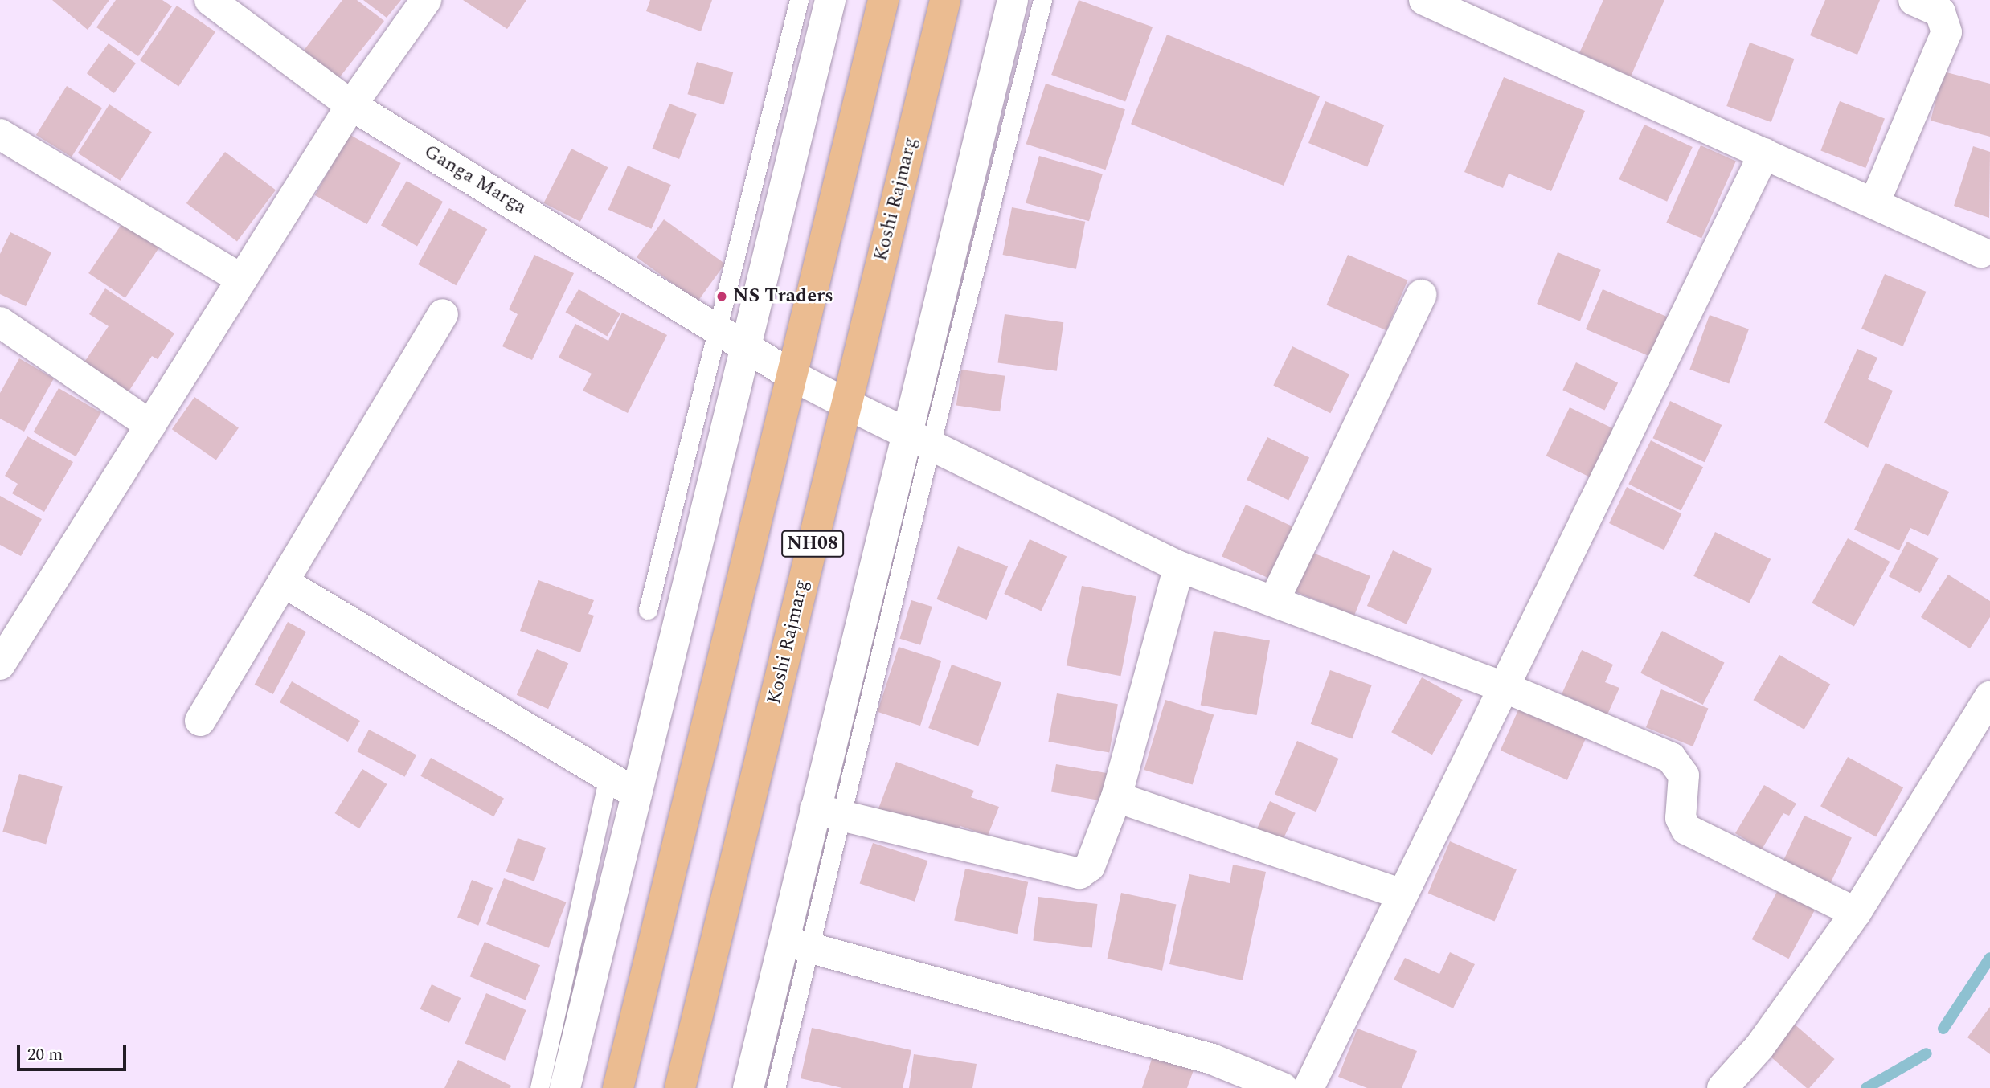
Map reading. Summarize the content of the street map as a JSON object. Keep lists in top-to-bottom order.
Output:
{
  "streets": {
    "main road": ["Koshi Rajmarg", "NH08"],
    "street": ["Ganga Marga"]
  },
  "crossings": [
    ["Ganga Marga", "Koshi Rajmarg"],
    ["Ganga Marga", "NH08"]
  ],
  "places": ["NS Traders"],
  "scale_bar": "20 m"
}
